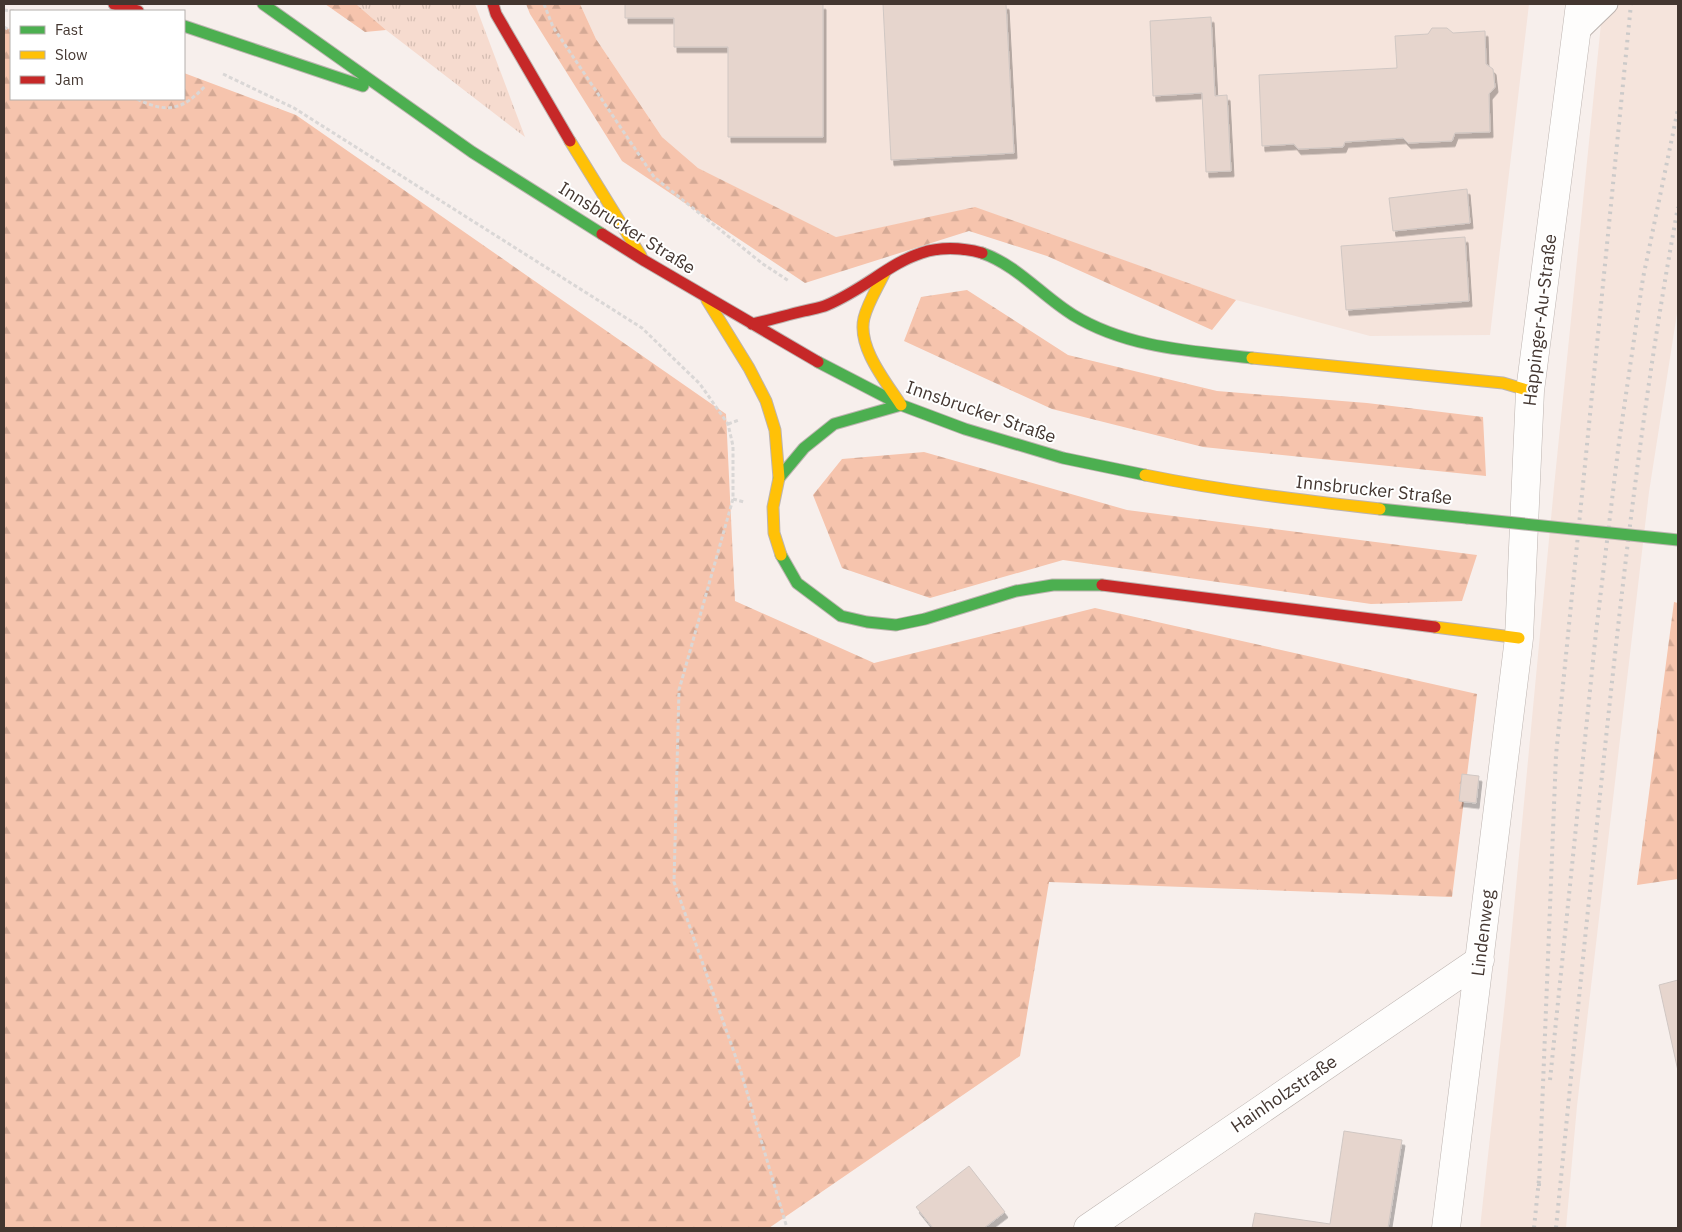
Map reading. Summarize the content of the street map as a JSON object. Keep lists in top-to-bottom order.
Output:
{
  "streets": {
    "main road": ["Innsbrucker Straße"],
    "street": ["Happinger-Au-Straße", "Lindenweg", "Hainholzstraße"]
  },
  "crossings": [
    ["Happinger-Au-Straße", "Lindenweg"],
    ["Lindenweg", "Hainholzstraße"]
  ],
  "legend": ["Fast", "Slow", "Jam"]
}
